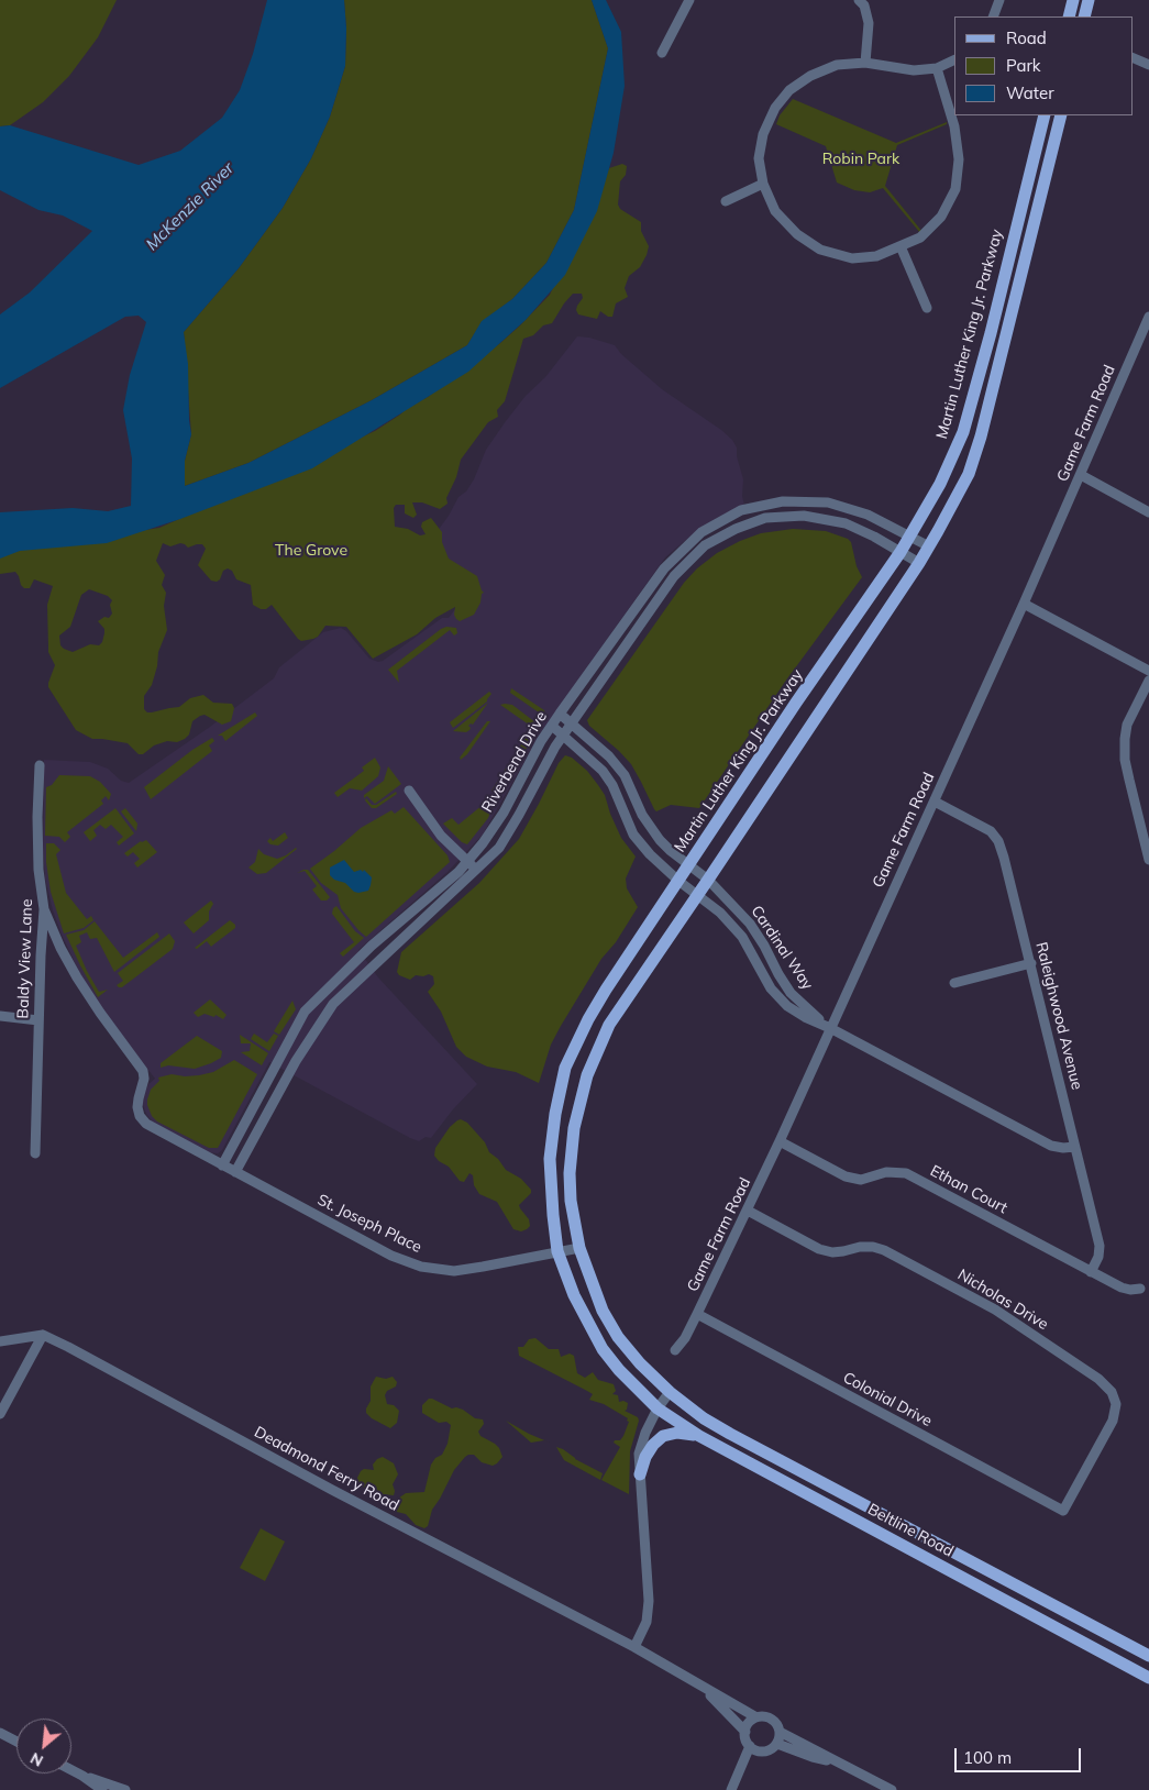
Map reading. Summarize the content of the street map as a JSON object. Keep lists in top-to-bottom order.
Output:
{
  "streets": {
    "main road": ["Martin Luther King Jr. Parkway", "Beltline Road"],
    "street": [
      "Game Farm Road",
      "Riverbend Drive",
      "Cardinal Way",
      "Baldy View Lane",
      "Raleighwood Avenue",
      "Ethan Court",
      "St. Joseph Place",
      "Nicholas Drive",
      "Colonial Drive",
      "Deadmond Ferry Road"
    ]
  },
  "crossings": [
    ["Martin Luther King Jr. Parkway", "Riverbend Drive"],
    ["Martin Luther King Jr. Parkway", "Cardinal Way"],
    ["Martin Luther King Jr. Parkway", "St. Joseph Place"],
    ["Martin Luther King Jr. Parkway", "Beltline Road"],
    ["Game Farm Road", "Cardinal Way"],
    ["Game Farm Road", "Raleighwood Avenue"],
    ["Game Farm Road", "Ethan Court"],
    ["Game Farm Road", "Nicholas Drive"],
    ["Game Farm Road", "Colonial Drive"],
    ["Riverbend Drive", "Cardinal Way"],
    ["Riverbend Drive", "St. Joseph Place"],
    ["Cardinal Way", "Raleighwood Avenue"],
    ["Baldy View Lane", "St. Joseph Place"],
    ["Raleighwood Avenue", "Ethan Court"],
    ["Nicholas Drive", "Colonial Drive"]
  ],
  "water": ["McKenzie River"],
  "parks": ["Robin Park", "The Grove"],
  "legend": ["Road", "Park", "Water"],
  "scale_bar": "100 m",
  "north": "bottom left"
}
